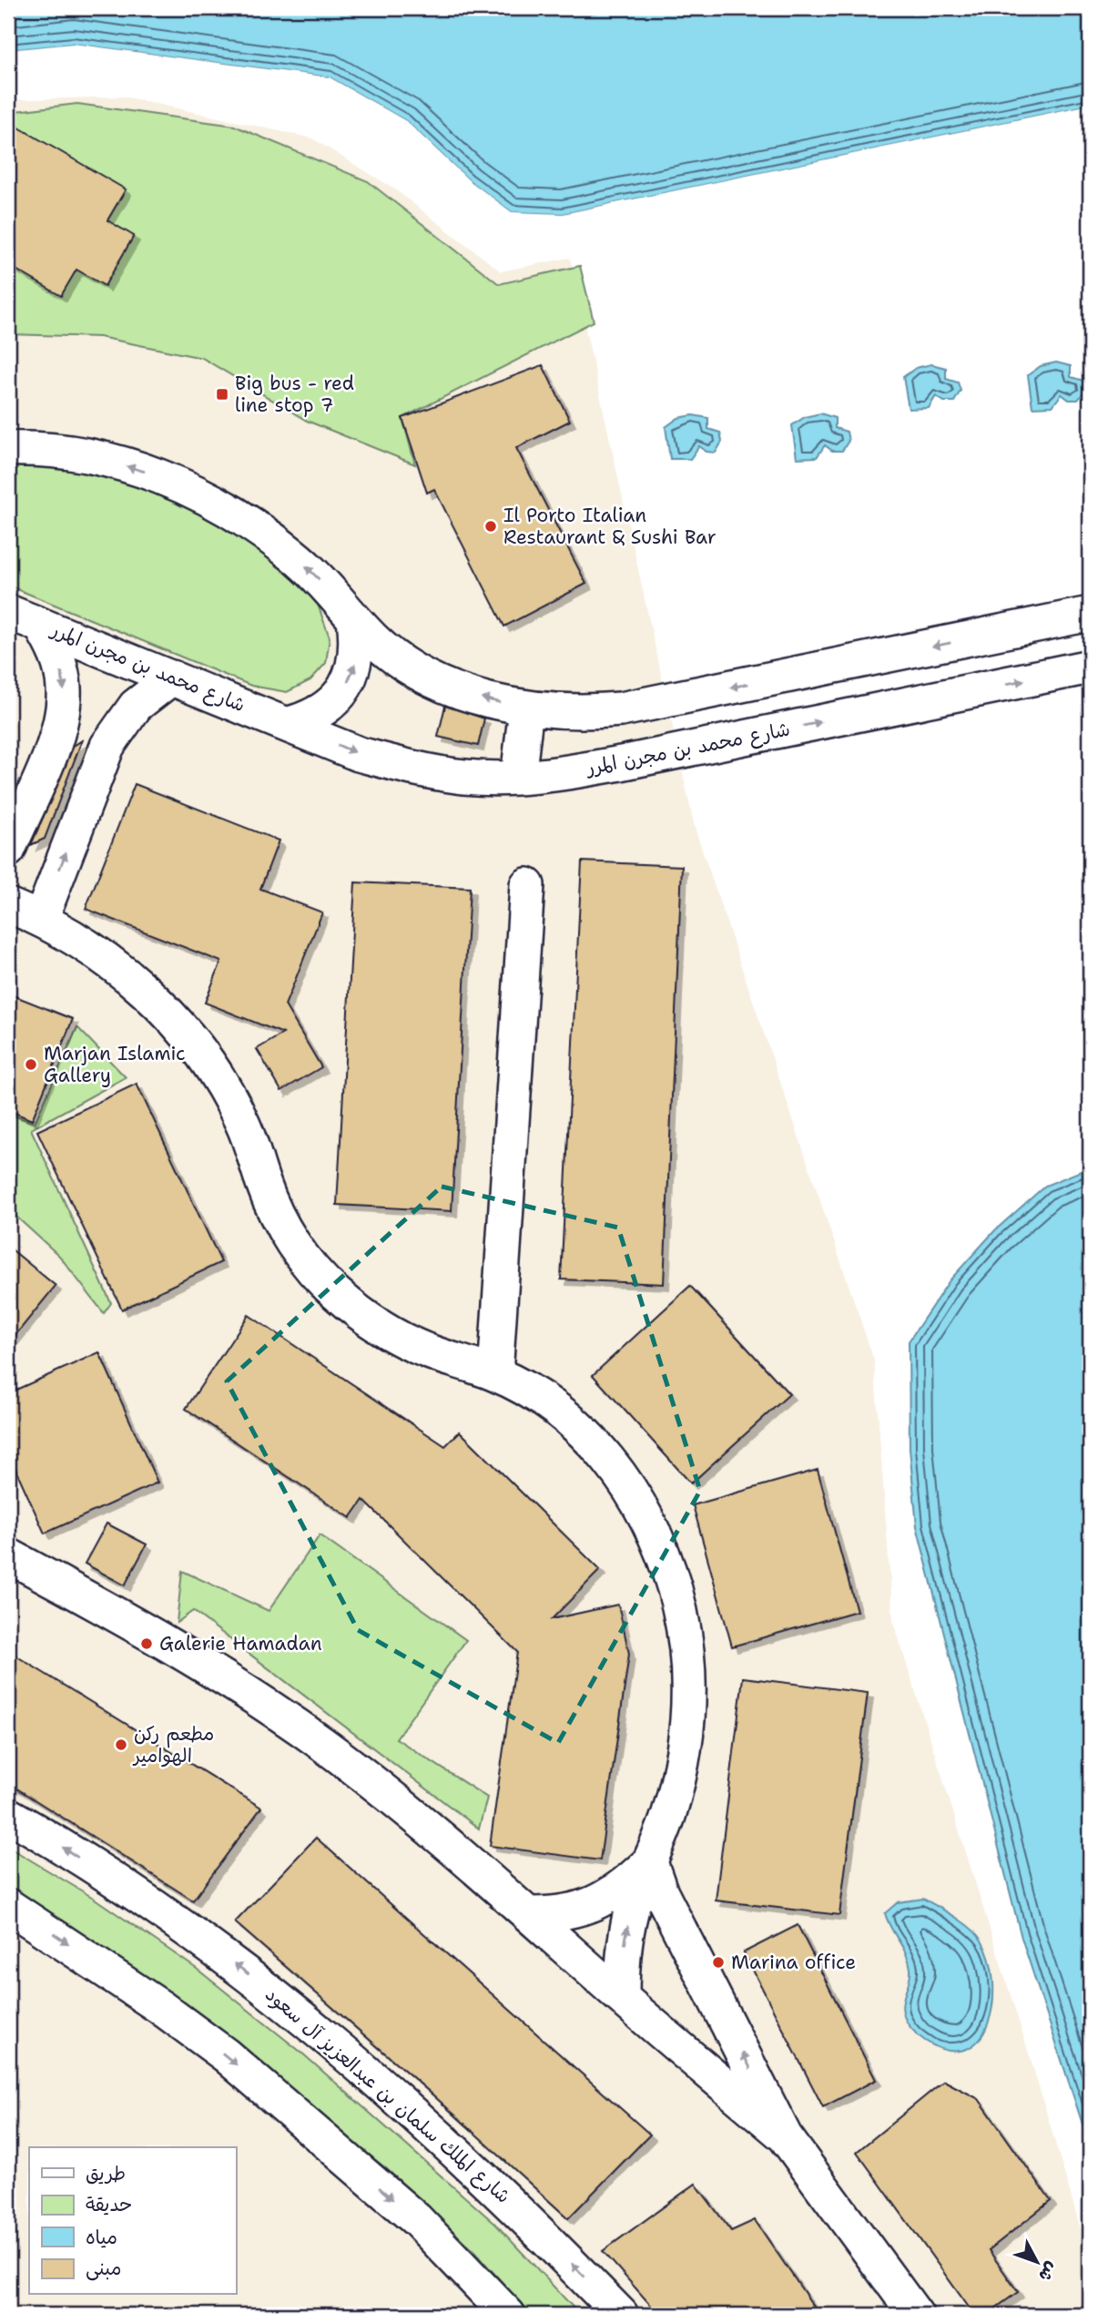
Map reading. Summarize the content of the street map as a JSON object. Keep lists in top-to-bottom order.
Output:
{
  "streets": {
    "street": ["شارع محمد بن مجرن المرر", "شارع الملك سلمان بن عبدالعزيز آل سعود"]
  },
  "places": {
    "transit": ["Big bus - red line stop 7"],
    "other": [
      "Il Porto Italian Restaurant & Sushi Bar",
      "Marjan Islamic Gallery",
      "Galerie Hamadan",
      "مطعم ركن الهوامير",
      "Marina office"
    ]
  },
  "legend": [
    "طريق",
    "حديقة",
    "مياه",
    "مبنى"
  ],
  "north": "bottom right"
}
